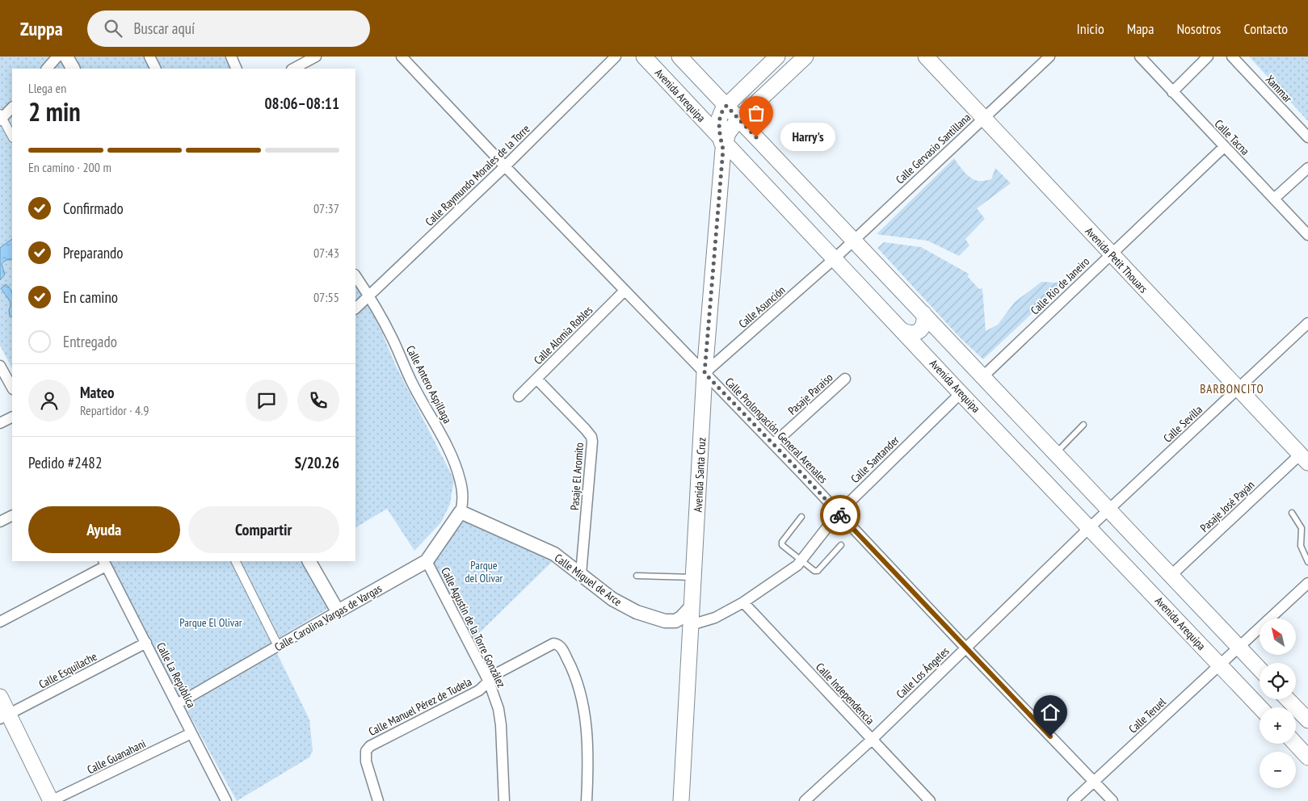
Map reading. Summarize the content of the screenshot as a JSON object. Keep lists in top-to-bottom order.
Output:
{
  "streets": {
    "main road": ["Avenida Arequipa", "Avenida Petit Thouars", "Avenida Santa Cruz"],
    "street": [
      "Xammar",
      "Calle Tacna",
      "Calle Gervasio Santillana",
      "Calle Raymundo Morales de la Torre",
      "Calle Río de Janeiro",
      "Calle Asunción",
      "Calle Alomia Robles",
      "Calle Antero Aspillaga",
      "Pasaje Paraíso",
      "Calle Sevilla",
      "Calle Prolongación General Arenales",
      "Calle Santander",
      "Pasaje El Aromito",
      "Pasaje José Payán",
      "Calle Miguel de Arce",
      "Calle Carolina Vargas de Vargas",
      "Calle Agustín de la Torre González",
      "Calle Esquilache",
      "Calle Los Ángeles",
      "Calle La República",
      "Calle Independencia",
      "Calle Manuel Pérez de Tudela",
      "Calle Teruel",
      "Calle Guanahani"
    ]
  },
  "crossings": [
    ["Avenida Arequipa", "Calle Gervasio Santillana"],
    ["Avenida Arequipa", "Calle Asunción"],
    ["Avenida Arequipa", "Calle Santander"],
    ["Avenida Arequipa", "Avenida Santa Cruz"],
    ["Avenida Arequipa", "Calle Los Ángeles"],
    ["Avenida Arequipa", "Calle Teruel"],
    ["Calle Tacna", "Calle Río de Janeiro"],
    ["Calle Gervasio Santillana", "Avenida Petit Thouars"],
    ["Calle Gervasio Santillana", "Calle Asunción"],
    ["Calle Raymundo Morales de la Torre", "Calle Antero Aspillaga"],
    ["Calle Raymundo Morales de la Torre", "Calle Prolongación General Arenales"],
    ["Avenida Petit Thouars", "Calle Río de Janeiro"],
    ["Avenida Petit Thouars", "Calle Sevilla"],
    ["Avenida Petit Thouars", "Pasaje José Payán"],
    ["Calle Asunción", "Calle Prolongación General Arenales"],
    ["Calle Asunción", "Avenida Santa Cruz"],
    ["Calle Alomia Robles", "Calle Prolongación General Arenales"],
    ["Calle Alomia Robles", "Pasaje El Aromito"],
    ["Calle Antero Aspillaga", "Calle Miguel de Arce"],
    ["Calle Antero Aspillaga", "Calle Carolina Vargas de Vargas"],
    ["Pasaje Paraíso", "Calle Prolongación General Arenales"],
    ["Calle Sevilla", "Calle Los Ángeles"],
    ["Calle Prolongación General Arenales", "Calle Santander"],
    ["Calle Prolongación General Arenales", "Avenida Santa Cruz"],
    ["Calle Prolongación General Arenales", "Calle Los Ángeles"],
    ["Calle Prolongación General Arenales", "Calle Teruel"],
    ["Calle Santander", "Avenida Santa Cruz"],
    ["Calle Santander", "Calle Independencia"],
    ["Avenida Santa Cruz", "Calle Miguel de Arce"],
    ["Pasaje El Aromito", "Calle Miguel de Arce"],
    ["Calle Miguel de Arce", "Calle Carolina Vargas de Vargas"],
    ["Calle Carolina Vargas de Vargas", "Calle Agustín de la Torre González"],
    ["Calle Carolina Vargas de Vargas", "Calle La República"],
    ["Calle Agustín de la Torre González", "Calle Manuel Pérez de Tudela"],
    ["Calle Esquilache", "Calle La República"],
    ["Calle Los Ángeles", "Calle Independencia"],
    ["Calle La República", "Calle Guanahani"]
  ],
  "districts": ["BARBONCITO"],
  "parks": ["Parque del Olivar", "Parque El Olivar"],
  "places": ["Harry's"],
  "north": "top left",
  "page": {
    "header": "Zuppa",
    "search": "Buscar aquí",
    "nav": [
      "Inicio",
      "Mapa",
      "Nosotros",
      "Contacto"
    ],
    "heading": ["2 min", "Llega en", "08:06–08:11"],
    "panel": [
      "Mateo",
      "Repartidor · 4.9",
      "Pedido #2482",
      "S/20.26"
    ],
    "bubble": "Harry's",
    "bar": "En camino · 200 m",
    "list": [
      ["Confirmado", "07:37"],
      ["Preparando", "07:43"],
      ["En camino", "07:55"],
      "Entregado"
    ],
    "buttons": ["Ayuda", "Compartir"],
    "map_buttons": ["+", "−"]
  }
}
